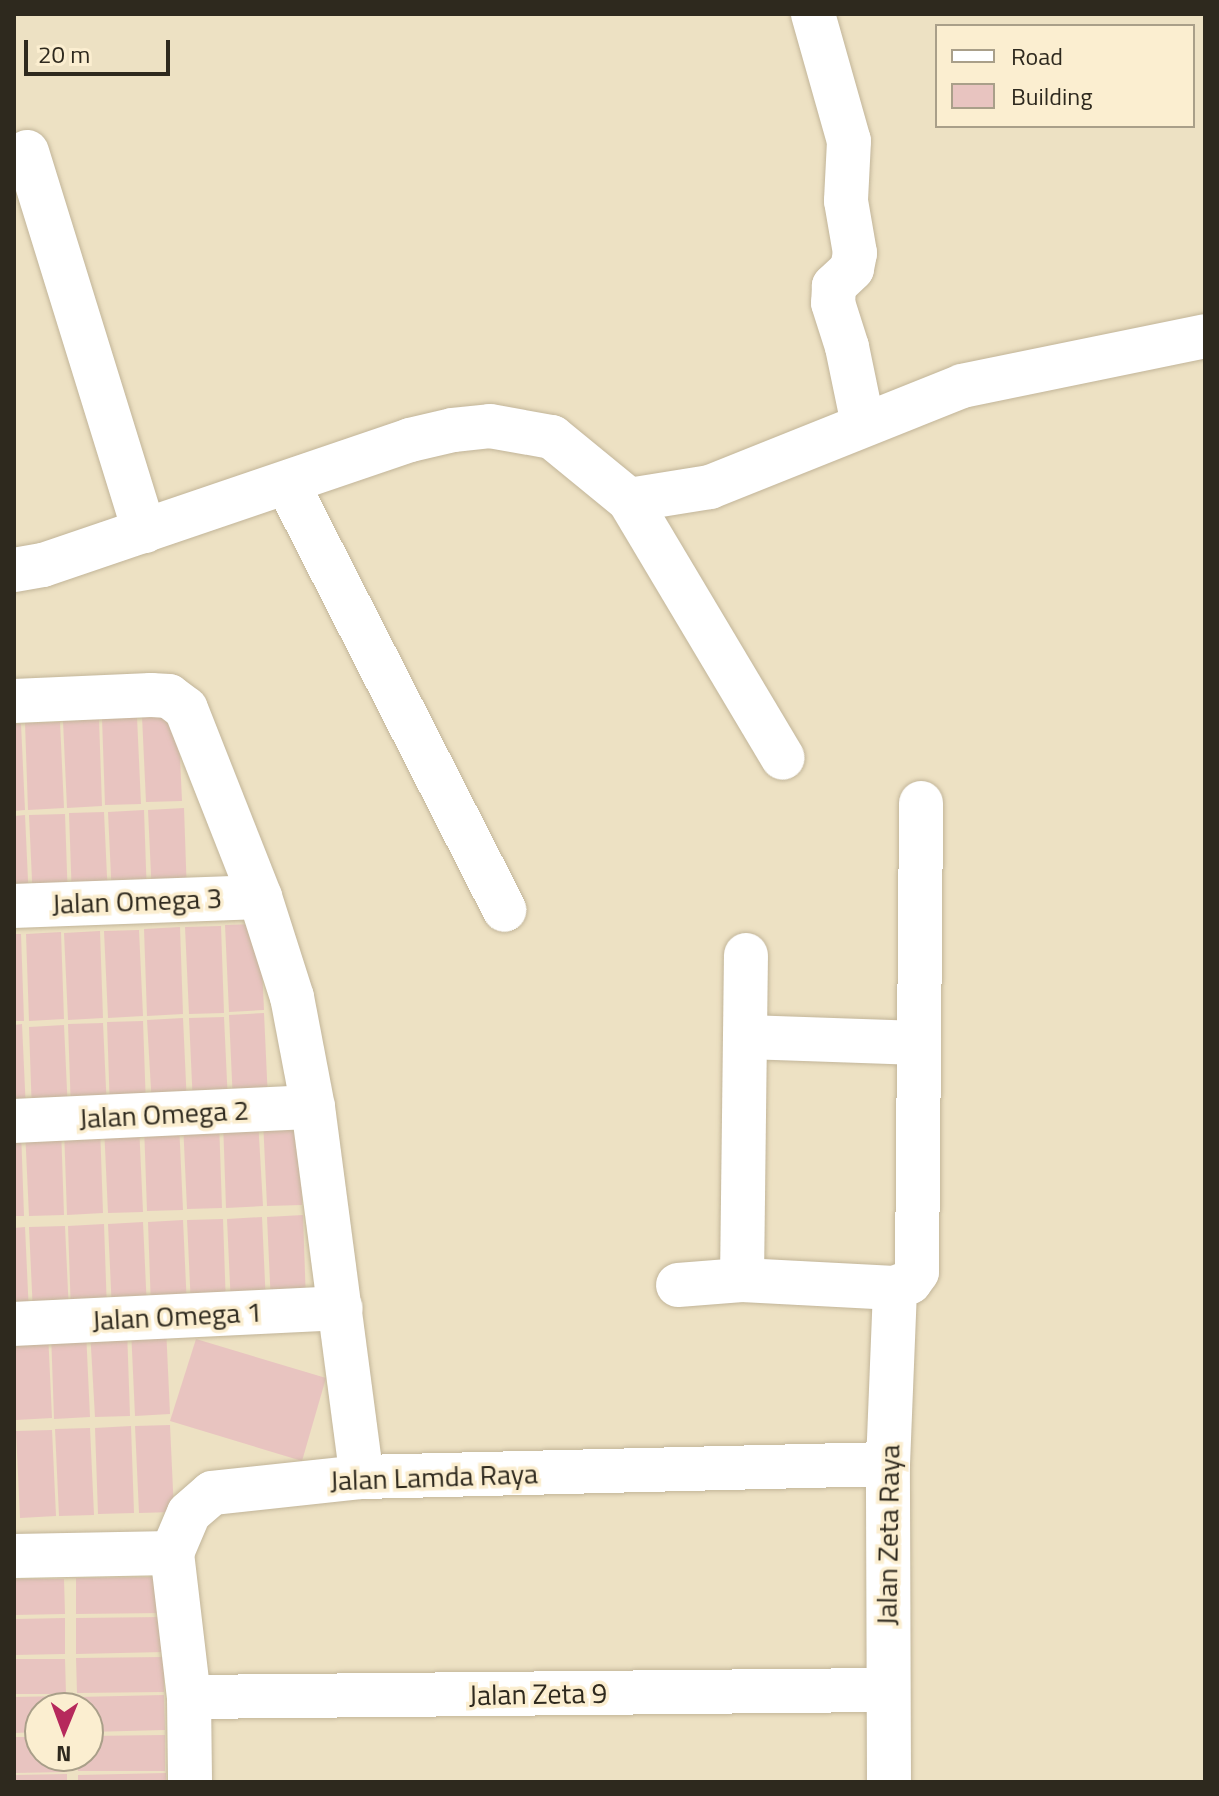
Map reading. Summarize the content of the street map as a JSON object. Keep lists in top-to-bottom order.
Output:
{
  "streets": {
    "street": [
      "Jalan Omega 3",
      "Jalan Omega 2",
      "Jalan Omega 1",
      "Jalan Lamda Raya",
      "Jalan Zeta Raya",
      "Jalan Zeta 9"
    ]
  },
  "crossings": [
    ["Jalan Lamda Raya", "Jalan Zeta Raya"],
    ["Jalan Zeta Raya", "Jalan Zeta 9"]
  ],
  "legend": ["Road", "Building"],
  "scale_bar": "20 m",
  "north": "bottom"
}
